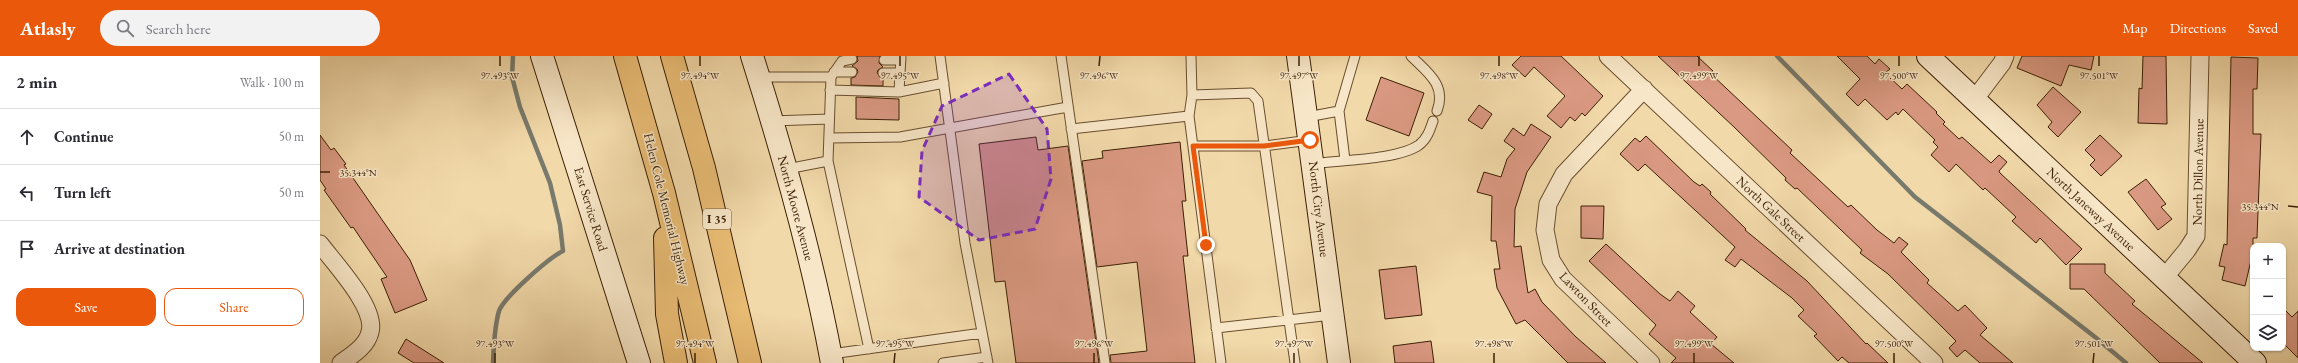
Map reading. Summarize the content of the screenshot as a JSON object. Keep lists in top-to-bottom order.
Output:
{
  "streets": {
    "highway": ["Helen Cole Memorial Highway", "I 35"],
    "street": [
      "North Dillon Avenue",
      "North Moore Avenue",
      "East Service Road",
      "North City Avenue",
      "North Gale Street",
      "North Janeway Avenue",
      "Lawton Street"
    ]
  },
  "crossings": [
    ["North Dillon Avenue", "North Janeway Avenue"],
    ["North Gale Street", "Lawton Street"]
  ],
  "page": {
    "header": "Atlasly",
    "search": "Search here",
    "nav": ["Map", "Directions", "Saved"],
    "heading": ["2 min", "Walk · 100 m"],
    "list": [
      ["Continue", "50 m"],
      ["Turn left", "50 m"],
      "Arrive at destination"
    ],
    "map_buttons": ["+", "−"],
    "buttons": ["Save", "Share"]
  },
  "coordinates": [
    "97.493°W",
    "97.494°W",
    "97.495°W",
    "97.496°W",
    "97.497°W",
    "97.498°W",
    "97.499°W",
    "97.500°W",
    "97.501°W",
    "35.344°N"
  ]
}
